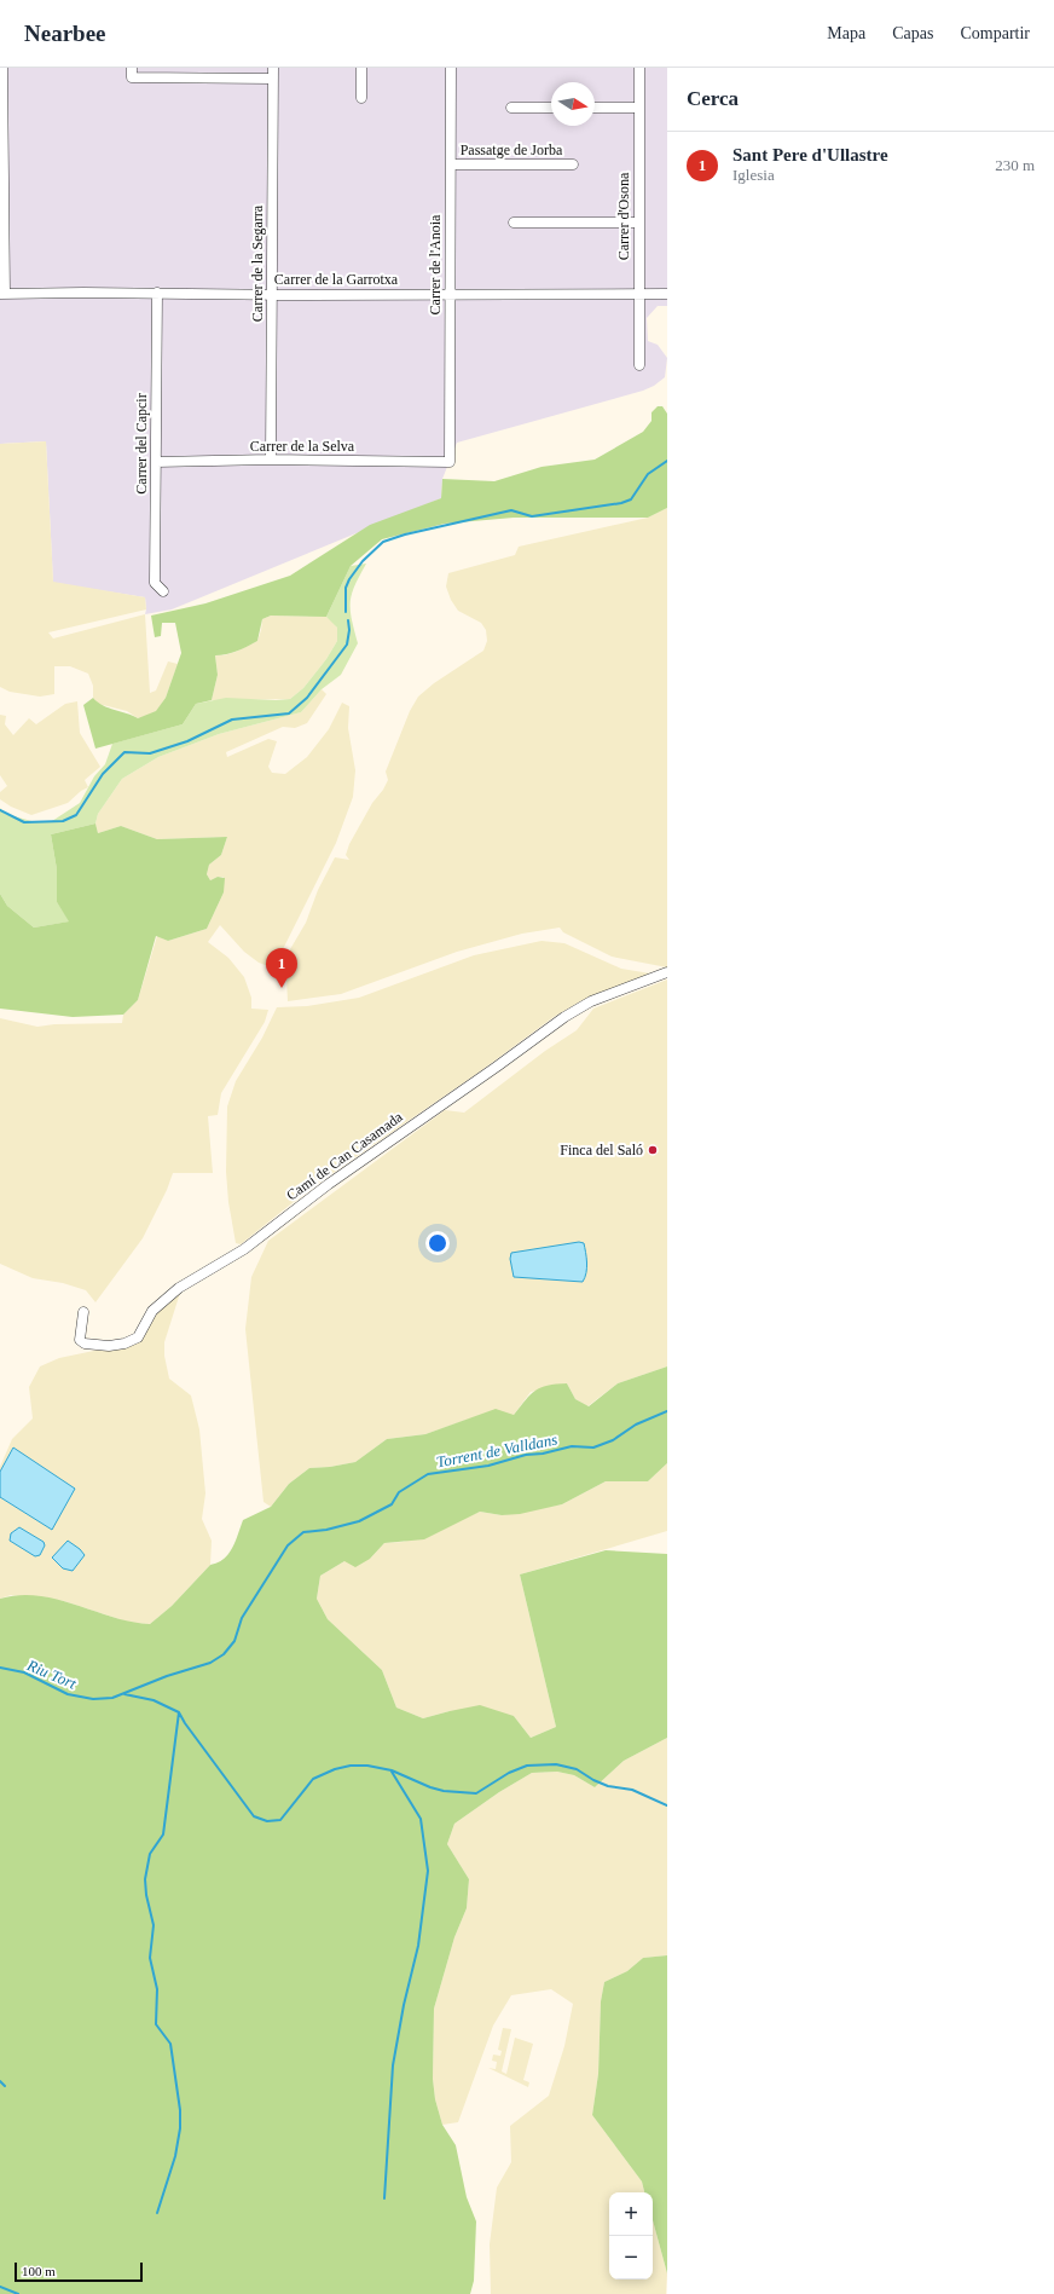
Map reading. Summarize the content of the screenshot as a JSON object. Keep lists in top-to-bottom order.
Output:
{
  "streets": {
    "street": [
      "Passatge de Jorba",
      "Carrer d'Osona",
      "Carrer de la Segarra",
      "Carrer de l'Anoia",
      "Carrer de la Garrotxa",
      "Carrer del Capcir",
      "Carrer de la Selva",
      "Camí de Can Casamada"
    ]
  },
  "crossings": [
    ["Passatge de Jorba", "Carrer de l'Anoia"],
    ["Carrer d'Osona", "Carrer de la Garrotxa"],
    ["Carrer de la Segarra", "Carrer de la Garrotxa"],
    ["Carrer de la Segarra", "Carrer de la Selva"],
    ["Carrer de l'Anoia", "Carrer de la Garrotxa"],
    ["Carrer de l'Anoia", "Carrer de la Selva"],
    ["Carrer de la Garrotxa", "Carrer del Capcir"],
    ["Carrer del Capcir", "Carrer de la Selva"]
  ],
  "water": ["Torrent de Valldans", "Riu Tort"],
  "places": ["Finca del Saló"],
  "scale_bar": "100 m",
  "north": "right",
  "page": {
    "header": "Nearbee",
    "nav": ["Mapa", "Capas", "Compartir"],
    "heading": "Cerca",
    "list": [
      {
        "mark": "1",
        "name": "Sant Pere d'Ullastre",
        "note": "Iglesia",
        "value": "230 m"
      }
    ],
    "pins": "1",
    "map_buttons": ["+", "−"],
    "scale": "100 m"
  }
}
